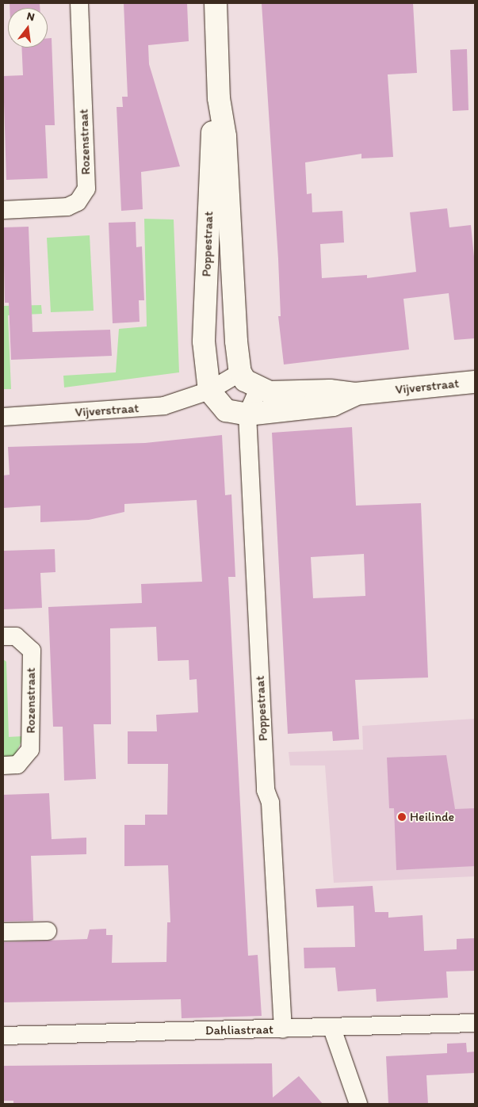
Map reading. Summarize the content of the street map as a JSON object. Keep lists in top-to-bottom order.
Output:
{
  "streets": {
    "street": [
      "Rozenstraat",
      "Poppestraat",
      "Vijverstraat",
      "Dahliastraat"
    ]
  },
  "crossings": [
    ["Poppestraat", "Vijverstraat"],
    ["Poppestraat", "Dahliastraat"]
  ],
  "places": ["Heilinde"],
  "north": "top"
}
